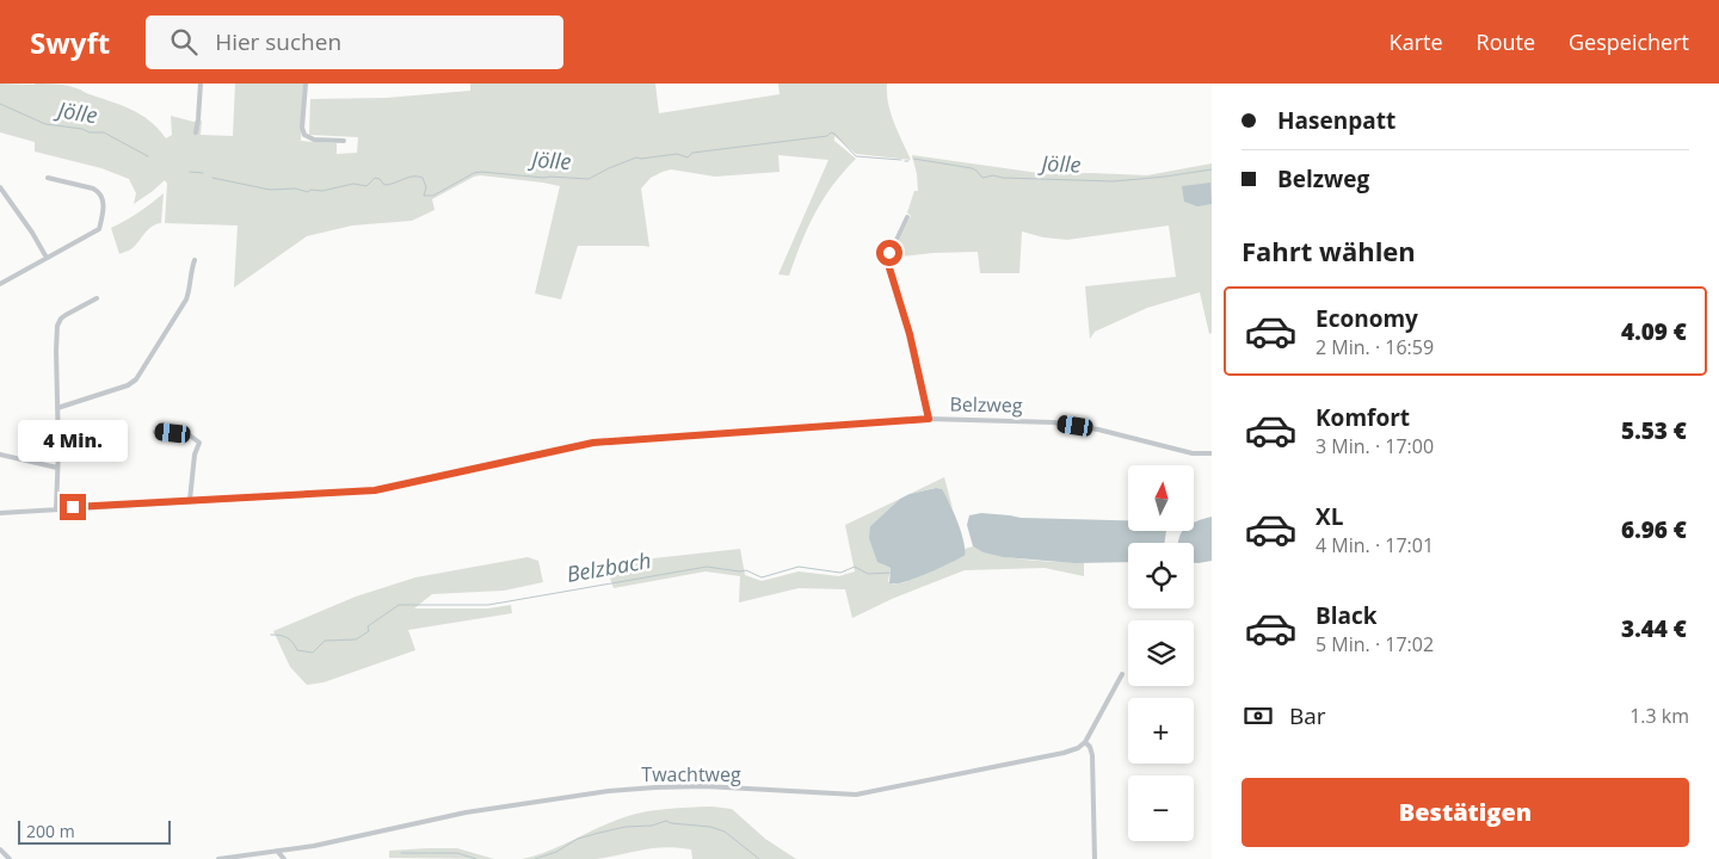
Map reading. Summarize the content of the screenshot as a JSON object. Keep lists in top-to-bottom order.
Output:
{
  "streets": {
    "street": ["Belzweg", "Twachtweg"]
  },
  "water": ["Jölle", "Belzbach"],
  "scale_bar": "200 m",
  "north": "top",
  "page": {
    "header": "Swyft",
    "search": "Hier suchen",
    "nav": ["Karte", "Route", "Gespeichert"],
    "banner": ["Hasenpatt", "Belzweg"],
    "heading": "Fahrt wählen",
    "list": [
      {
        "name": "Economy",
        "note": "2 Min. · 16:59",
        "value": "4.09 €"
      },
      {
        "name": "Komfort",
        "note": "3 Min. · 17:00",
        "value": "5.53 €"
      },
      {
        "name": "XL",
        "note": "4 Min. · 17:01",
        "value": "6.96 €"
      },
      {
        "name": "Black",
        "note": "5 Min. · 17:02",
        "value": "3.44 €"
      }
    ],
    "bubble": "4 Min.",
    "map_buttons": ["+", "−"],
    "pay": ["Bar", "1.3 km"],
    "buttons": "Bestätigen",
    "scale": "200 m"
  }
}
